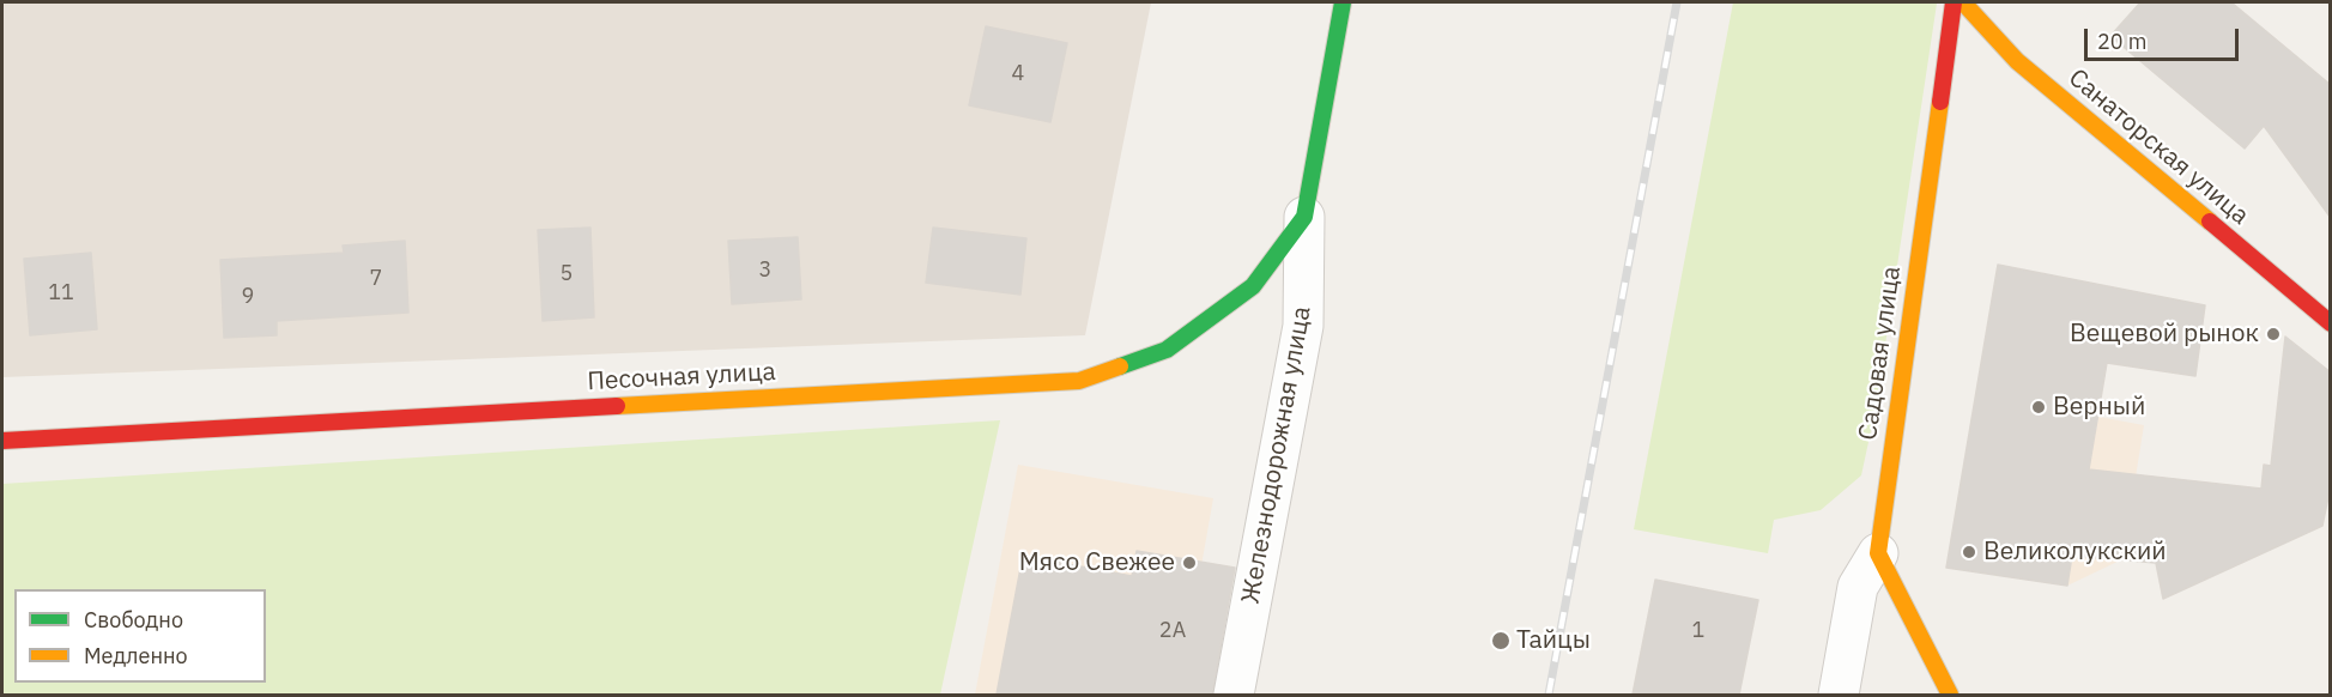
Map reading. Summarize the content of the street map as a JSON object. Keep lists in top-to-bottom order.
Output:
{
  "streets": {
    "street": [
      "Санаторская улица",
      "Садовая улица",
      "Песочная улица",
      "Железнодорожная улица"
    ]
  },
  "crossings": [
    ["Песочная улица", "Железнодорожная улица"]
  ],
  "places": [
    "Вещевой рынок",
    "Верный",
    "Великолукский",
    "Мясо Свежее",
    "Тайцы"
  ],
  "house_numbers": [
    "4",
    "3",
    "5",
    "7",
    "11",
    "9",
    "2А",
    "1"
  ],
  "legend": ["Свободно", "Медленно"],
  "scale_bar": "20 m"
}
